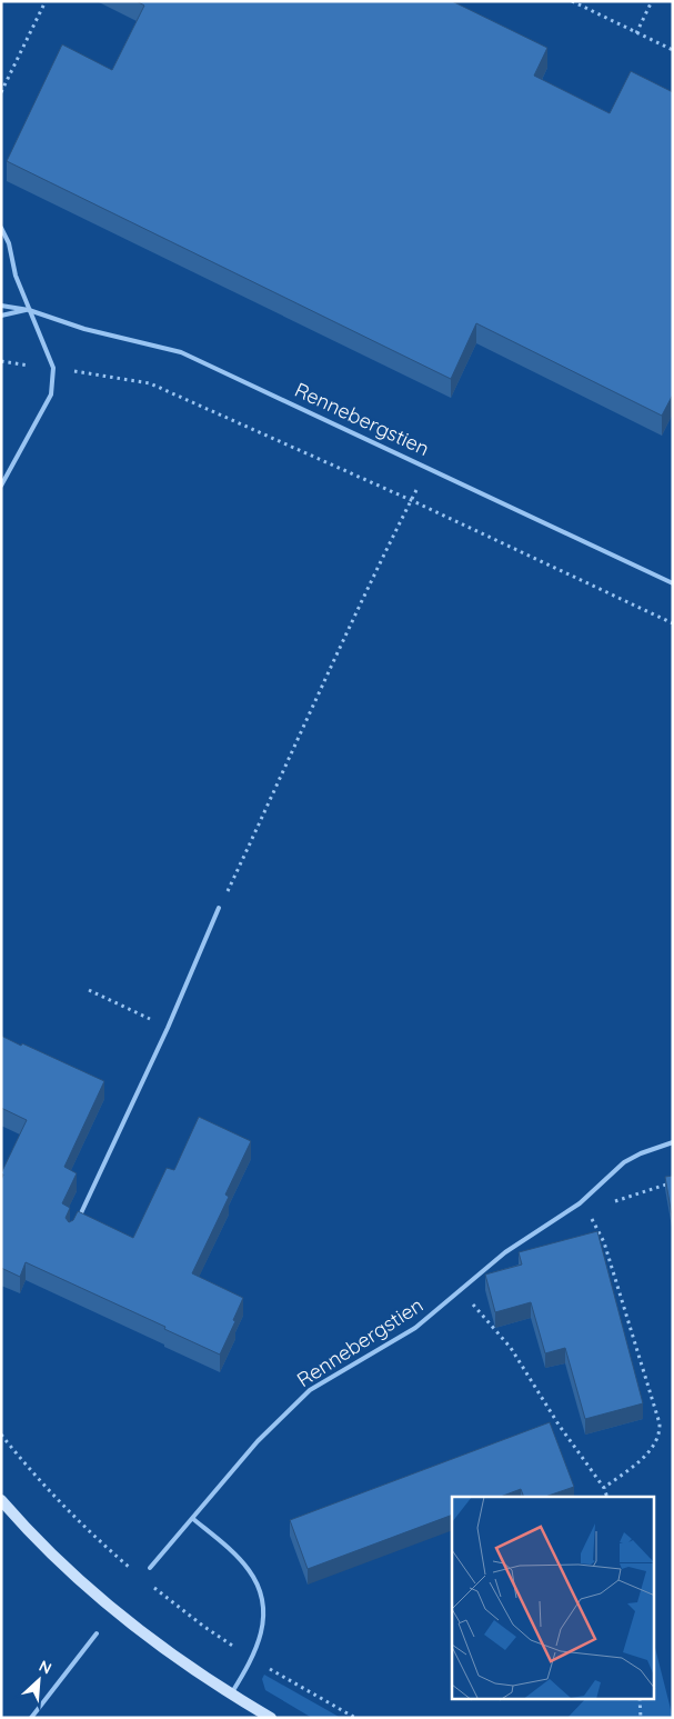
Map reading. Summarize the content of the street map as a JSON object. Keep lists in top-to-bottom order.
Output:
{
  "streets": {
    "lane": ["Rennebergstien"]
  },
  "north": "top right"
}
